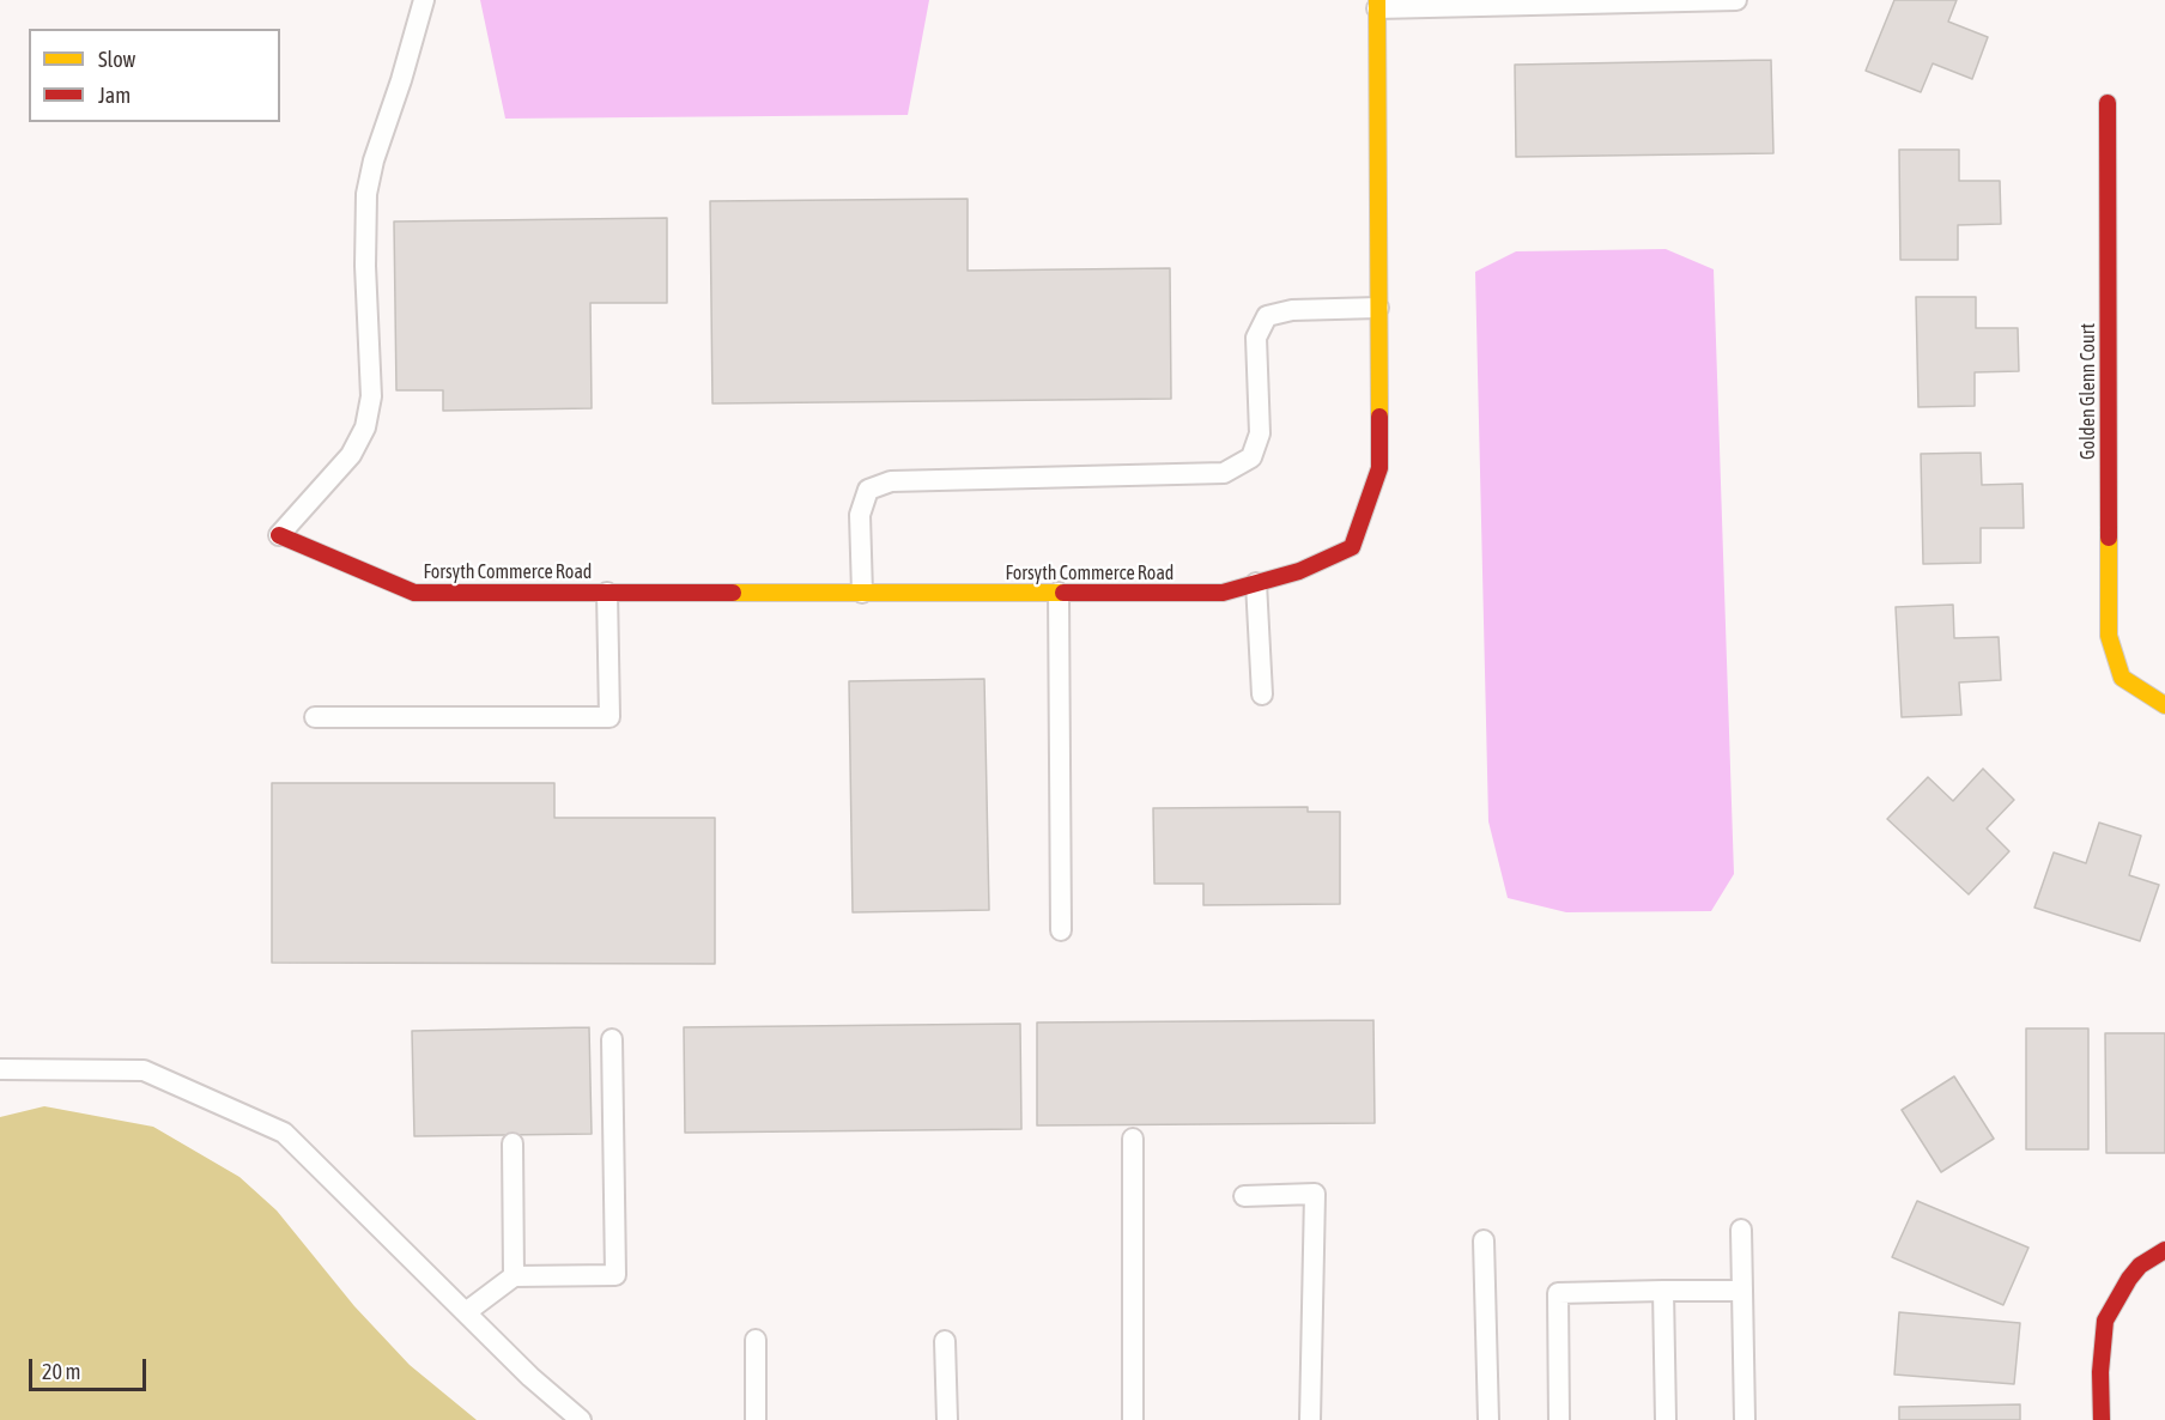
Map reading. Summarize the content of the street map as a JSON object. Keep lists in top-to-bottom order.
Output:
{
  "streets": {
    "street": ["Golden Glenn Court", "Forsyth Commerce Road"]
  },
  "legend": ["Slow", "Jam"],
  "scale_bar": "20 m"
}
